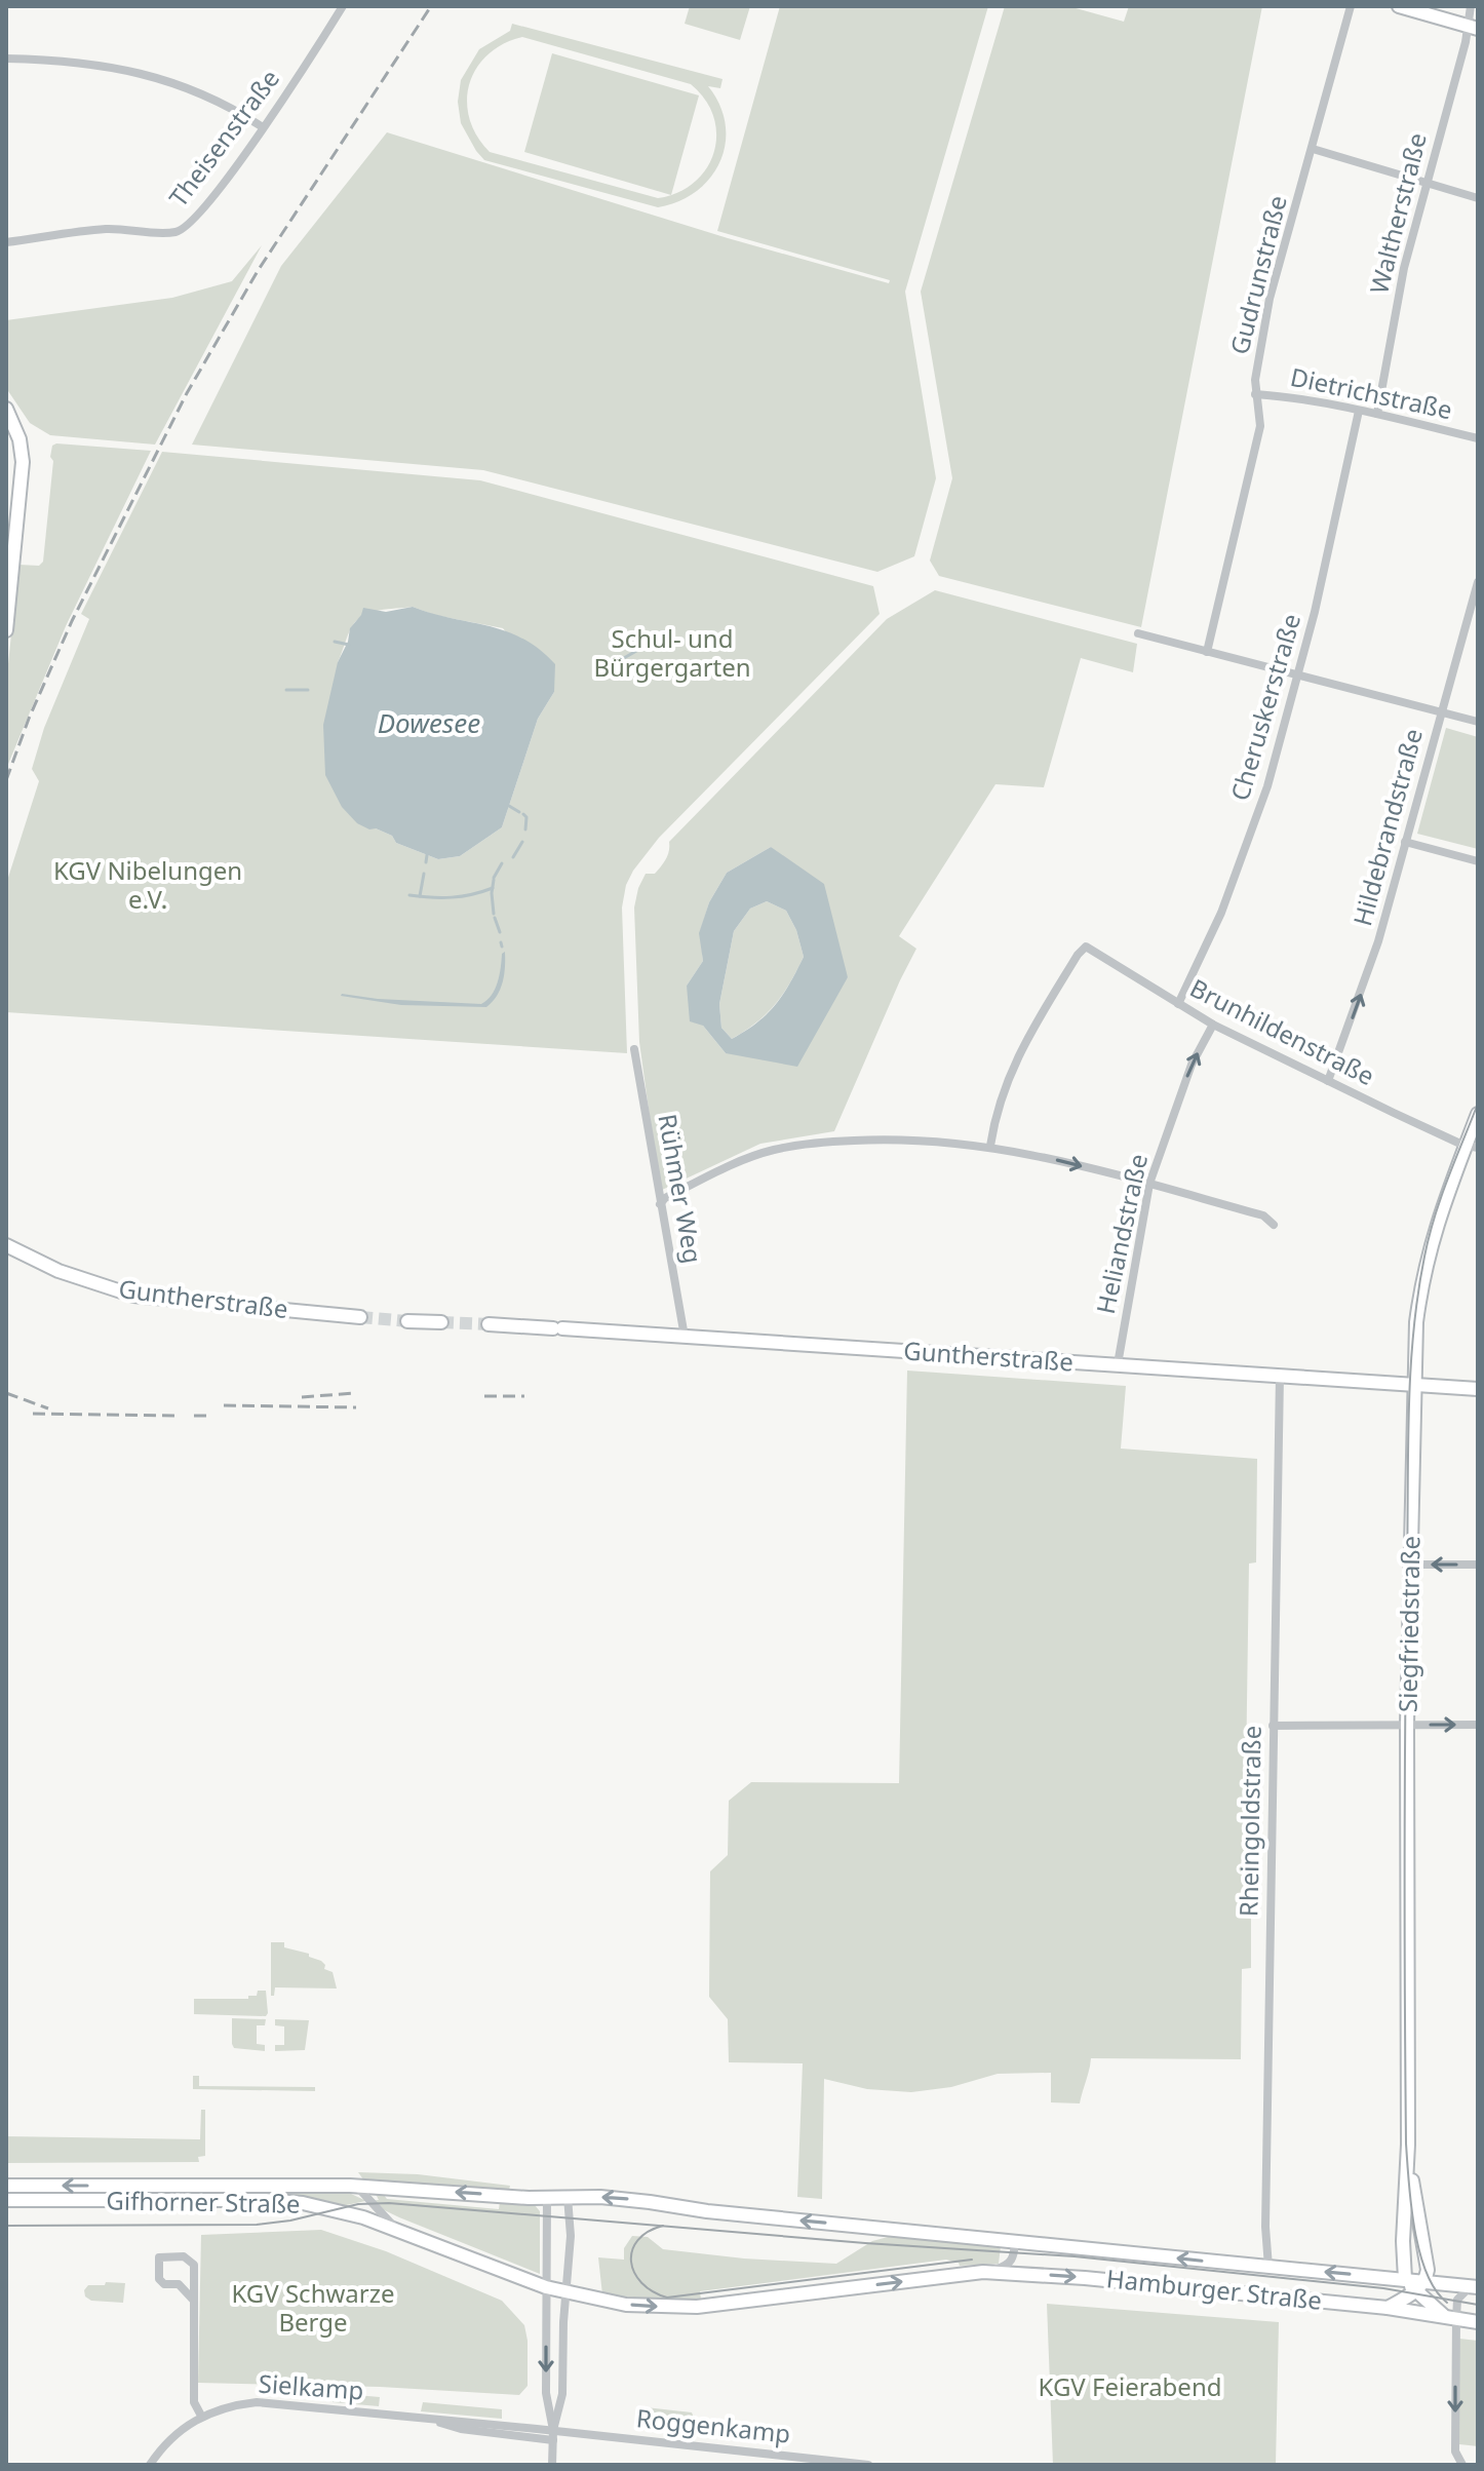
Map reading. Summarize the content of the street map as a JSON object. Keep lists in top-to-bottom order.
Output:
{
  "streets": {
    "main road": [
      "Guntherstraße",
      "Siegfriedstraße",
      "Gifhorner Straße",
      "Hamburger Straße"
    ],
    "street": [
      "Theisenstraße",
      "Waltherstraße",
      "Gudrunstraße",
      "Dietrichstraße",
      "Cheruskerstraße",
      "Hildebrandstraße",
      "Brunhildenstraße",
      "Rühmer Weg",
      "Heliandstraße",
      "Rheingoldstraße",
      "Sielkamp",
      "Roggenkamp"
    ]
  },
  "crossings": [
    ["Waltherstraße", "Dietrichstraße"],
    ["Gudrunstraße", "Dietrichstraße"],
    ["Dietrichstraße", "Cheruskerstraße"],
    ["Cheruskerstraße", "Brunhildenstraße"],
    ["Hildebrandstraße", "Brunhildenstraße"],
    ["Brunhildenstraße", "Heliandstraße"],
    ["Brunhildenstraße", "Siegfriedstraße"],
    ["Rühmer Weg", "Guntherstraße"],
    ["Heliandstraße", "Guntherstraße"],
    ["Guntherstraße", "Siegfriedstraße"],
    ["Guntherstraße", "Rheingoldstraße"],
    ["Siegfriedstraße", "Hamburger Straße"],
    ["Rheingoldstraße", "Hamburger Straße"],
    ["Gifhorner Straße", "Hamburger Straße"],
    ["Sielkamp", "Roggenkamp"]
  ],
  "one_way": ["Hildebrandstraße", "Heliandstraße"],
  "water": ["Dowesee"],
  "parks": [
    "Schul- und Bürgergarten",
    "KGV Nibelungen e.V.",
    "KGV Schwarze Berge",
    "KGV Feierabend"
  ]
}
